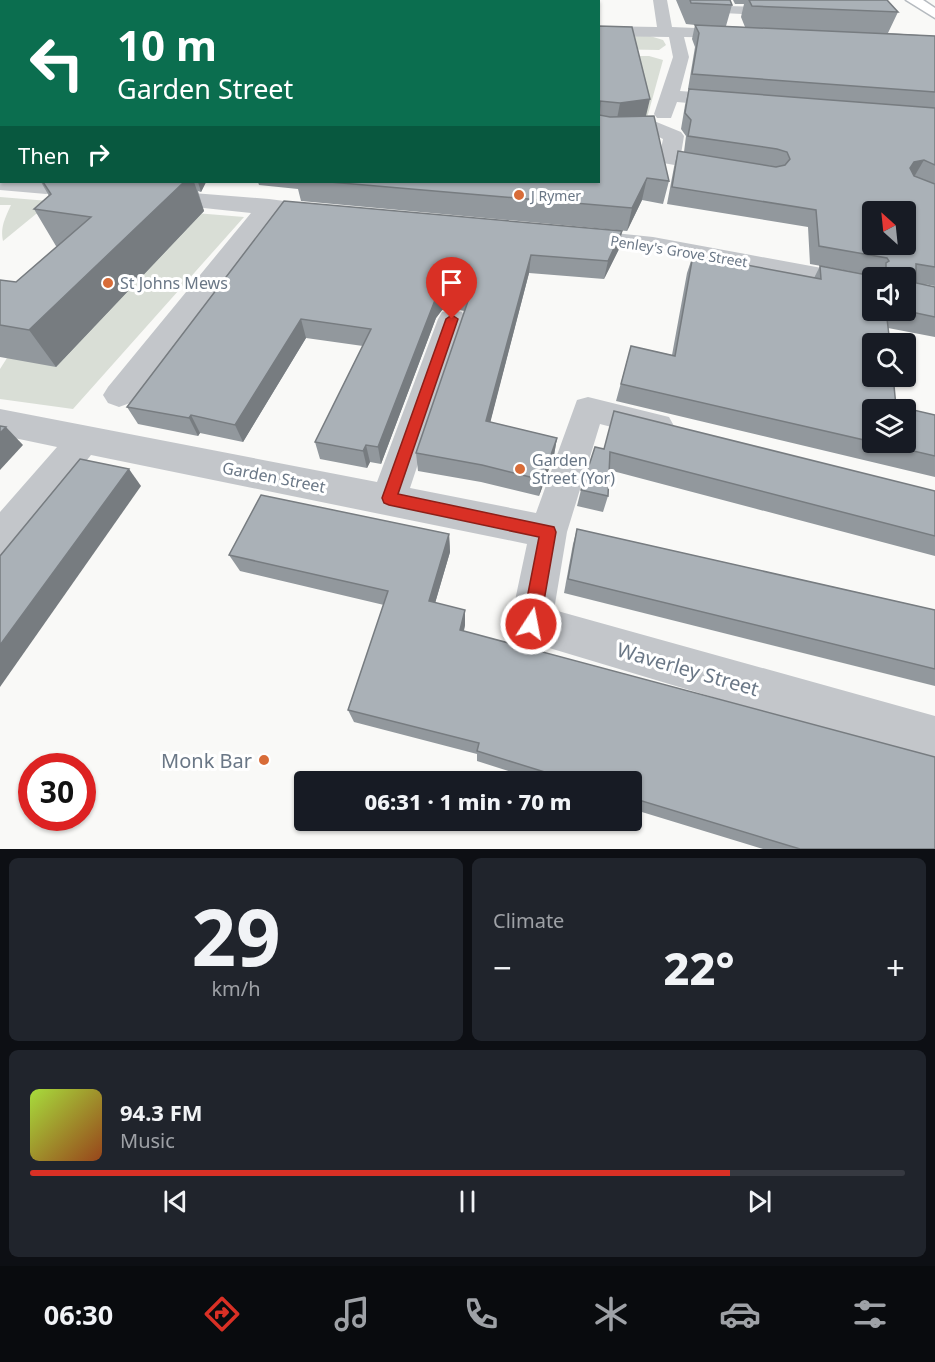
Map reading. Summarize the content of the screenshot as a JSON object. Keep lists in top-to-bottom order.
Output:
{
  "streets": {
    "street": ["Penley's Grove Street", "Garden Street", "Waverley Street"]
  },
  "crossings": [
    ["Garden Street", "Waverley Street"]
  ],
  "places": [
    "J Rymer",
    "St Johns Mews",
    "Garden Street (Yor)",
    "Monk Bar"
  ],
  "north": "top left",
  "page": {
    "turn": ["10 m", "Garden Street"],
    "then": "Then",
    "limit": "30",
    "trip": "06:31 · 1 min · 70 m",
    "tile": [
      ["29", "km/h"],
      "Climate"
    ],
    "heat": ["−", "22°", "+"],
    "song": ["94.3 FM", "Music"],
    "tabs": "06:30"
  }
}
